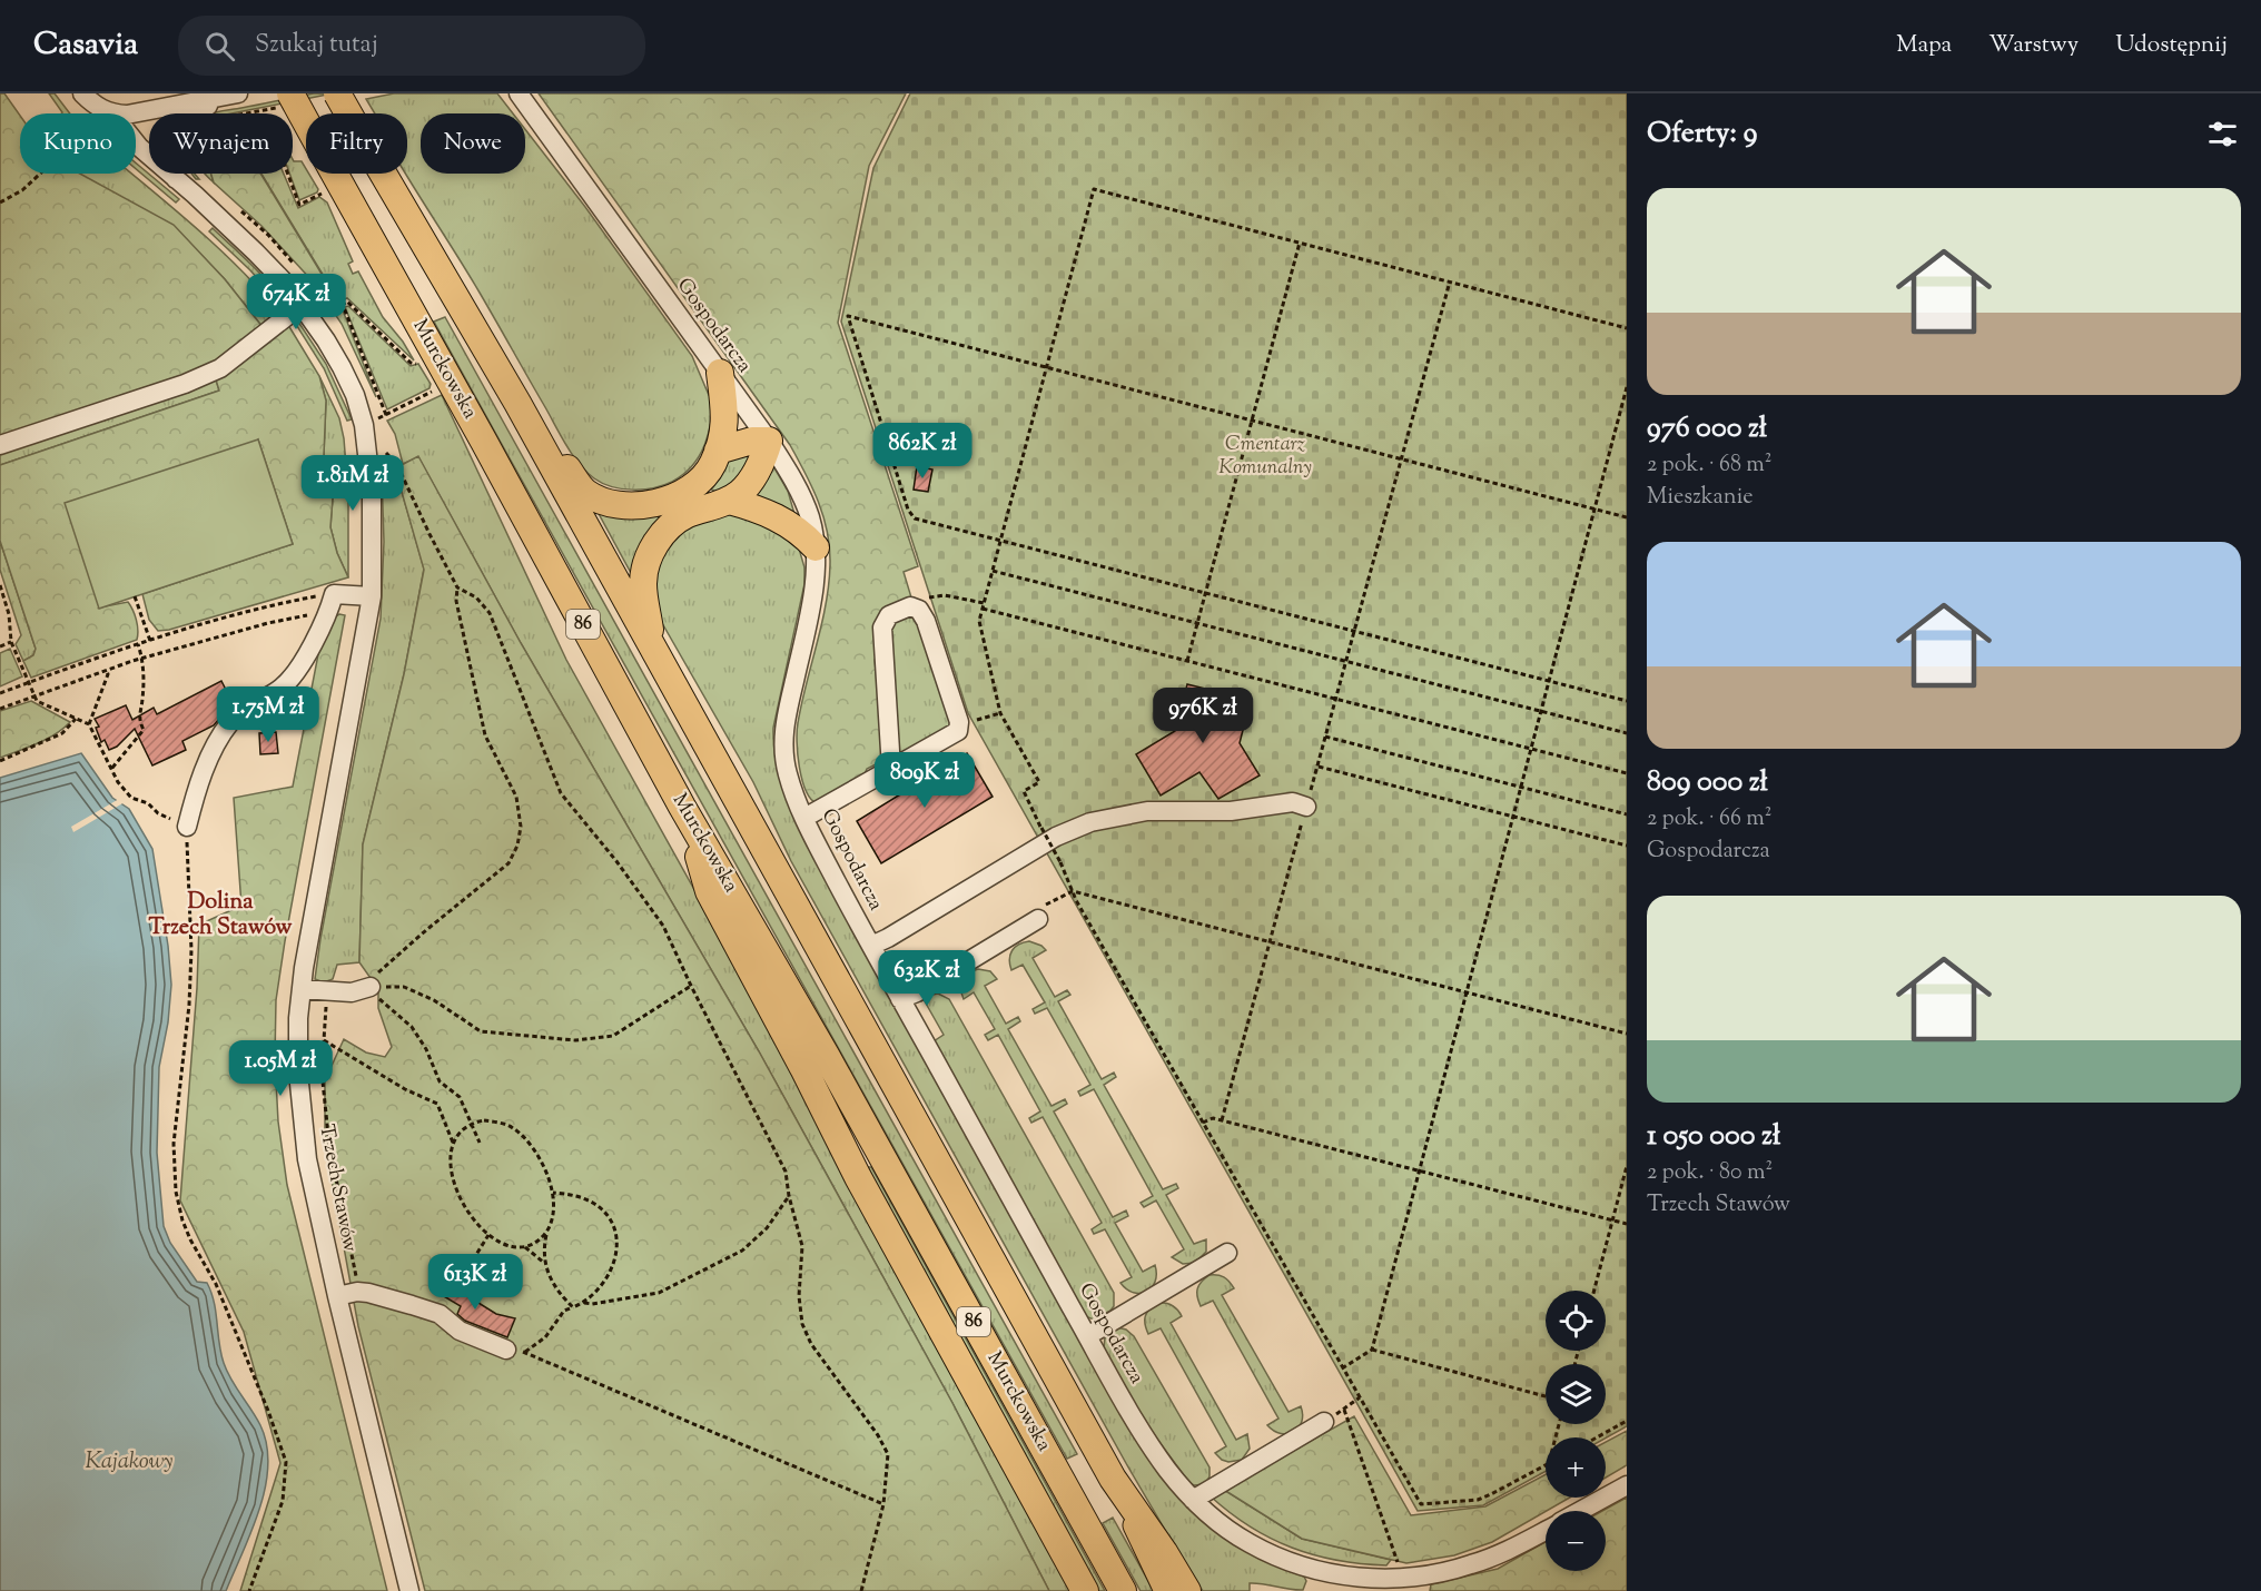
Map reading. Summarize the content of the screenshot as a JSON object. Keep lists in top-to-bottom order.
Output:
{
  "streets": {
    "highway": ["Murckowska", "86"],
    "street": ["Gospodarcza", "Trzech Stawów"]
  },
  "districts": ["Dolina Trzech Stawów"],
  "water": ["Kajakowy"],
  "parks": ["Cmentarz Komunalny"],
  "page": {
    "header": "Casavia",
    "search": "Szukaj tutaj",
    "nav": ["Mapa", "Warstwy", "Udostępnij"],
    "heading": "Oferty: 9",
    "chip": [
      "Kupno",
      "Wynajem",
      "Filtry",
      "Nowe"
    ],
    "list": [
      {
        "name": "976 000 zł",
        "note": "2 pok. · 68 m² · Mieszkanie"
      },
      {
        "name": "809 000 zł",
        "note": "2 pok. · 66 m² · Gospodarcza"
      },
      {
        "name": "1 050 000 zł",
        "note": "2 pok. · 80 m² · Trzech Stawów"
      }
    ],
    "price": [
      "674K zł",
      "862K zł",
      "1.81M zł",
      "1.75M zł",
      "976K zł",
      "809K zł",
      "632K zł",
      "1.05M zł",
      "613K zł"
    ],
    "map_buttons": ["+", "−"]
  }
}
